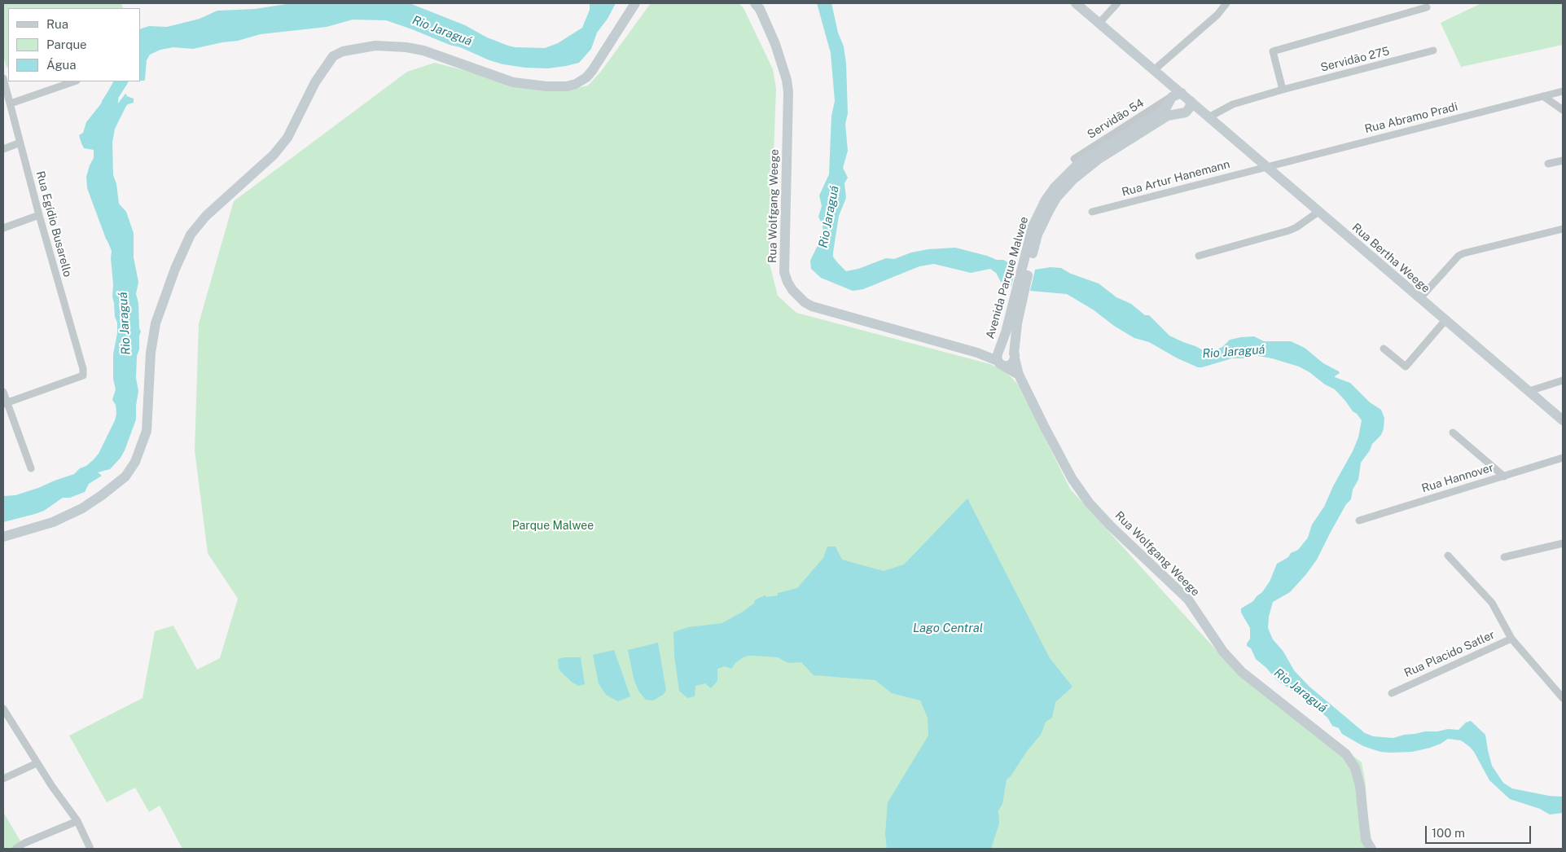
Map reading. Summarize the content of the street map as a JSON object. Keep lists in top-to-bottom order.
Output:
{
  "streets": {
    "main road": ["Rua Wolfgang Weege", "Rua Bertha Weege", "Avenida Parque Malwee"],
    "street": [
      "Servidão 275",
      "Rua Abramo Pradi",
      "Servidão 54",
      "Rua Artur Hanemann",
      "Rua Egídio Busarello",
      "Rua Hannover",
      "Rua Placido Satler"
    ]
  },
  "crossings": [
    ["Servidão 275", "Rua Bertha Weege"],
    ["Rua Abramo Pradi", "Rua Artur Hanemann"],
    ["Rua Abramo Pradi", "Rua Bertha Weege"],
    ["Servidão 54", "Rua Bertha Weege"],
    ["Servidão 54", "Avenida Parque Malwee"],
    ["Rua Artur Hanemann", "Rua Bertha Weege"],
    ["Rua Wolfgang Weege", "Avenida Parque Malwee"],
    ["Rua Bertha Weege", "Avenida Parque Malwee"]
  ],
  "water": ["Rio Jaraguá", "Lago Central"],
  "parks": ["Parque Malwee"],
  "legend": ["Rua", "Parque", "Água"],
  "scale_bar": "100 m"
}
